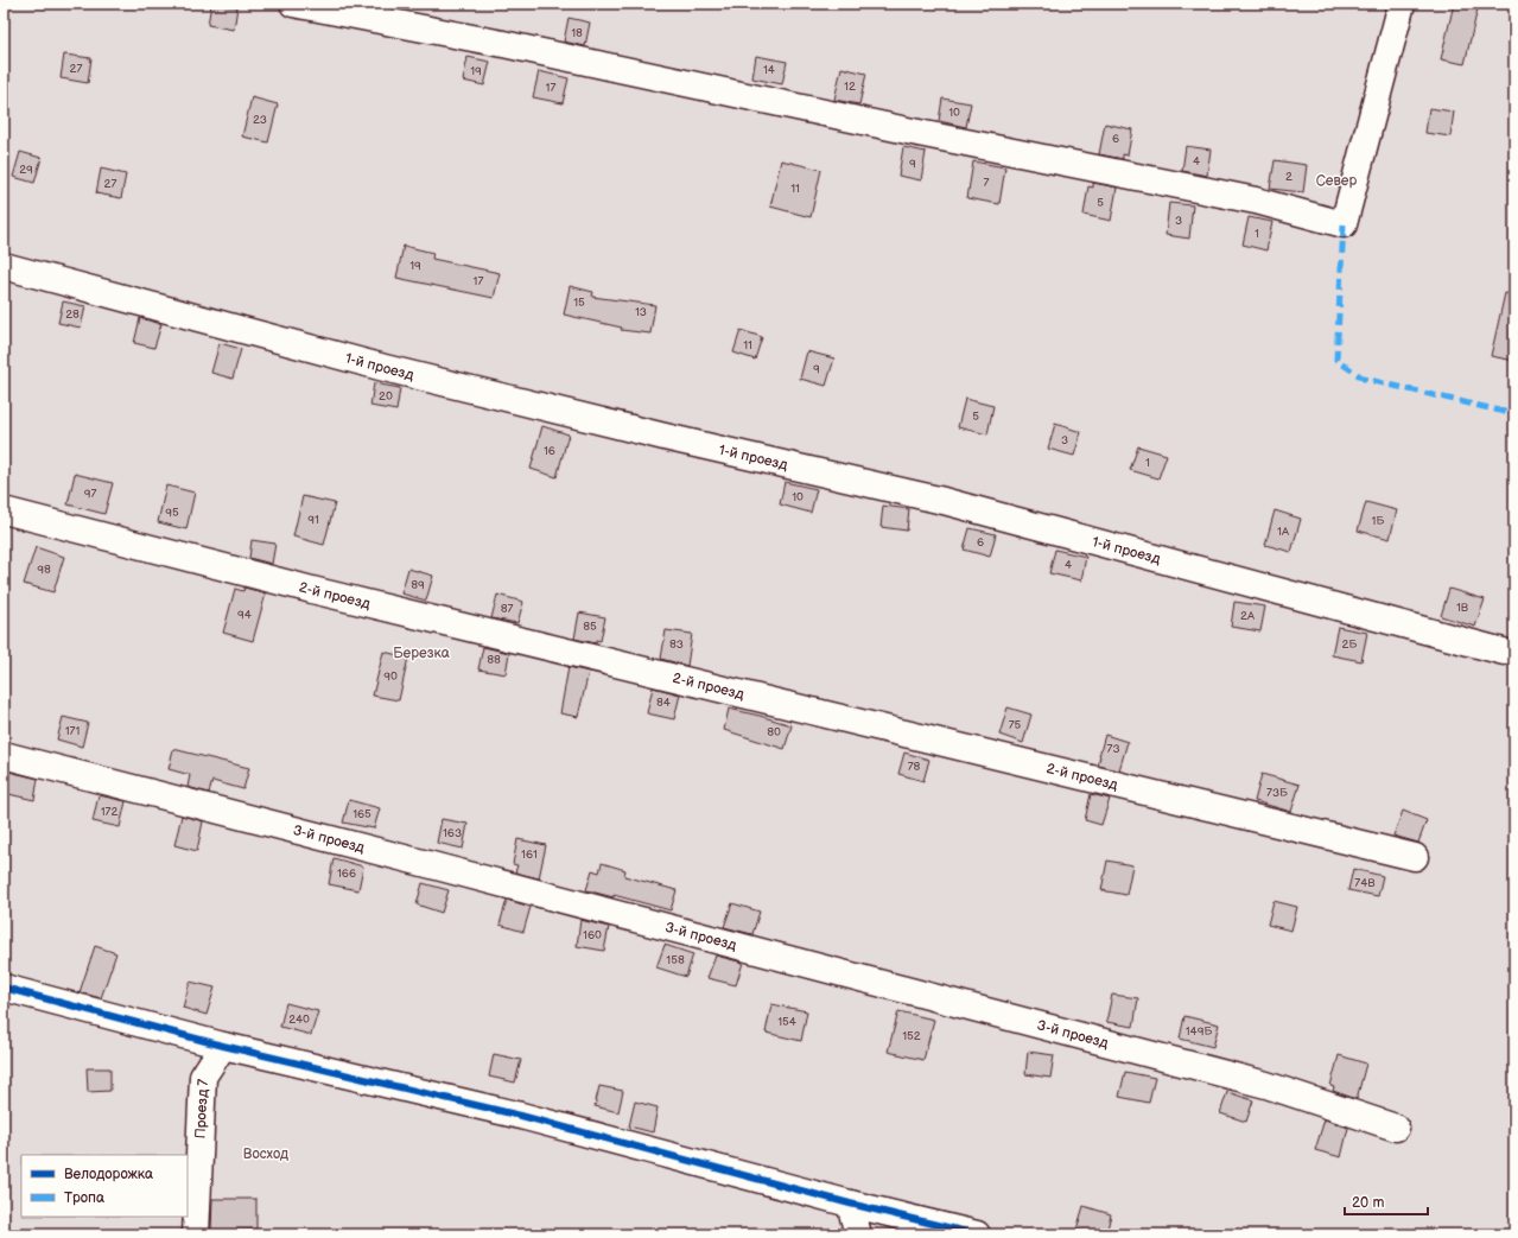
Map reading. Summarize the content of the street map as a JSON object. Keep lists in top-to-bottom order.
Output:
{
  "streets": {
    "street": [
      "1-й проезд",
      "2-й проезд",
      "3-й проезд",
      "Проезд 7"
    ]
  },
  "parks": ["Север", "Березка", "Восход"],
  "house_numbers": [
    "18",
    "27",
    "14",
    "19",
    "12",
    "17",
    "10",
    "23",
    "6",
    "4",
    "9",
    "29",
    "2",
    "7",
    "27",
    "11",
    "5",
    "3",
    "1",
    "19",
    "17",
    "15",
    "13",
    "28",
    "11",
    "9",
    "20",
    "5",
    "3",
    "16",
    "1",
    "97",
    "10",
    "95",
    "91",
    "1Б",
    "1А",
    "6",
    "4",
    "98",
    "89",
    "1В",
    "87",
    "94",
    "2А",
    "85",
    "83",
    "2Б",
    "88",
    "90",
    "84",
    "75",
    "171",
    "80",
    "73",
    "78",
    "73Б",
    "172",
    "165",
    "163",
    "161",
    "166",
    "74В",
    "160",
    "158",
    "240",
    "154",
    "149Б",
    "152"
  ],
  "legend": ["Велодорожка", "Тропа"],
  "scale_bar": "20 m"
}
